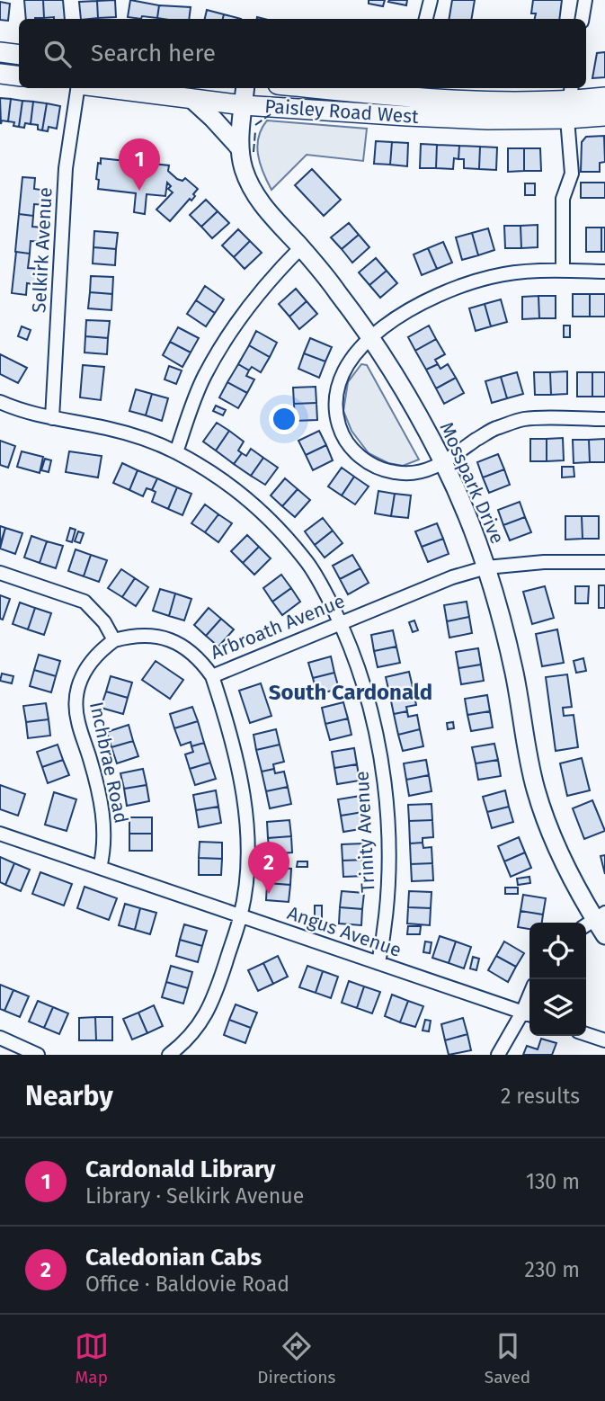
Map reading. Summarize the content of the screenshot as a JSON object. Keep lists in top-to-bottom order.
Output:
{
  "streets": {
    "main road": ["Paisley Road West"],
    "street": [
      "Selkirk Avenue",
      "Mosspark Drive",
      "Arbroath Avenue",
      "Inchbrae Road",
      "Trinity Avenue",
      "Angus Avenue"
    ]
  },
  "crossings": [
    ["Paisley Road West", "Mosspark Drive"],
    ["Selkirk Avenue", "Trinity Avenue"],
    ["Mosspark Drive", "Arbroath Avenue"],
    ["Arbroath Avenue", "Inchbrae Road"],
    ["Arbroath Avenue", "Trinity Avenue"],
    ["Inchbrae Road", "Angus Avenue"],
    ["Trinity Avenue", "Angus Avenue"]
  ],
  "districts": ["South Cardonald"],
  "page": {
    "search": "Search here",
    "pins": ["1", "2"],
    "heading": ["Nearby", "2 results"],
    "list": [
      {
        "mark": "1",
        "name": "Cardonald Library",
        "note": "Library · Selkirk Avenue",
        "value": "130 m"
      },
      {
        "mark": "2",
        "name": "Caledonian Cabs",
        "note": "Office · Baldovie Road",
        "value": "230 m"
      }
    ],
    "nav": ["Map", "Directions", "Saved"]
  }
}
